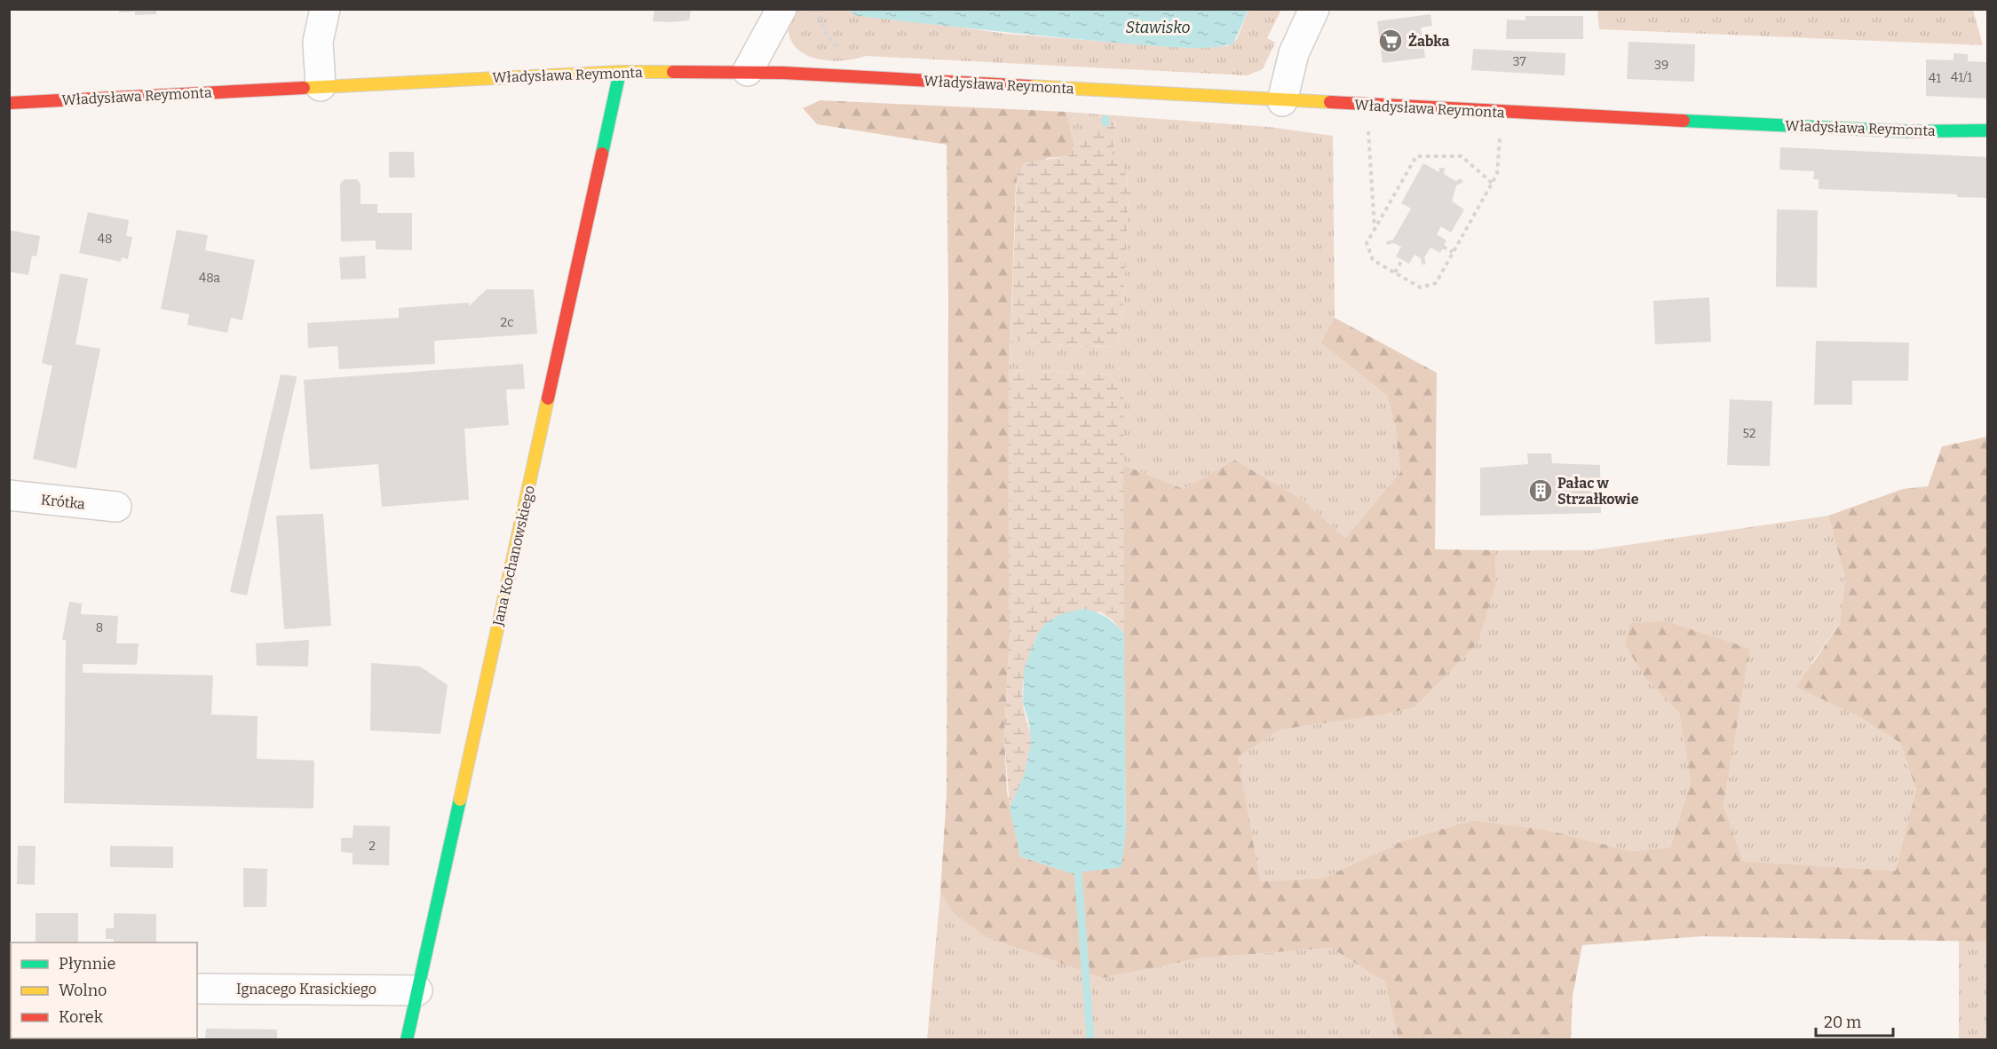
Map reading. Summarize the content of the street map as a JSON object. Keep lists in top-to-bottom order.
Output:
{
  "streets": {
    "street": [
      "Władysława Reymonta",
      "Krótka",
      "Jana Kochanowskiego",
      "Ignacego Krasickiego"
    ]
  },
  "crossings": [
    ["Władysława Reymonta", "Jana Kochanowskiego"],
    ["Jana Kochanowskiego", "Ignacego Krasickiego"]
  ],
  "water": ["Stawisko"],
  "places": {
    "supermarket": ["Żabka"],
    "building": ["Pałac w Strzałkowie"]
  },
  "house_numbers": [
    "37",
    "39",
    "41/1",
    "41",
    "48",
    "48a",
    "2c",
    "52",
    "8",
    "2"
  ],
  "legend": ["Płynnie", "Wolno", "Korek"],
  "scale_bar": "20 m"
}
